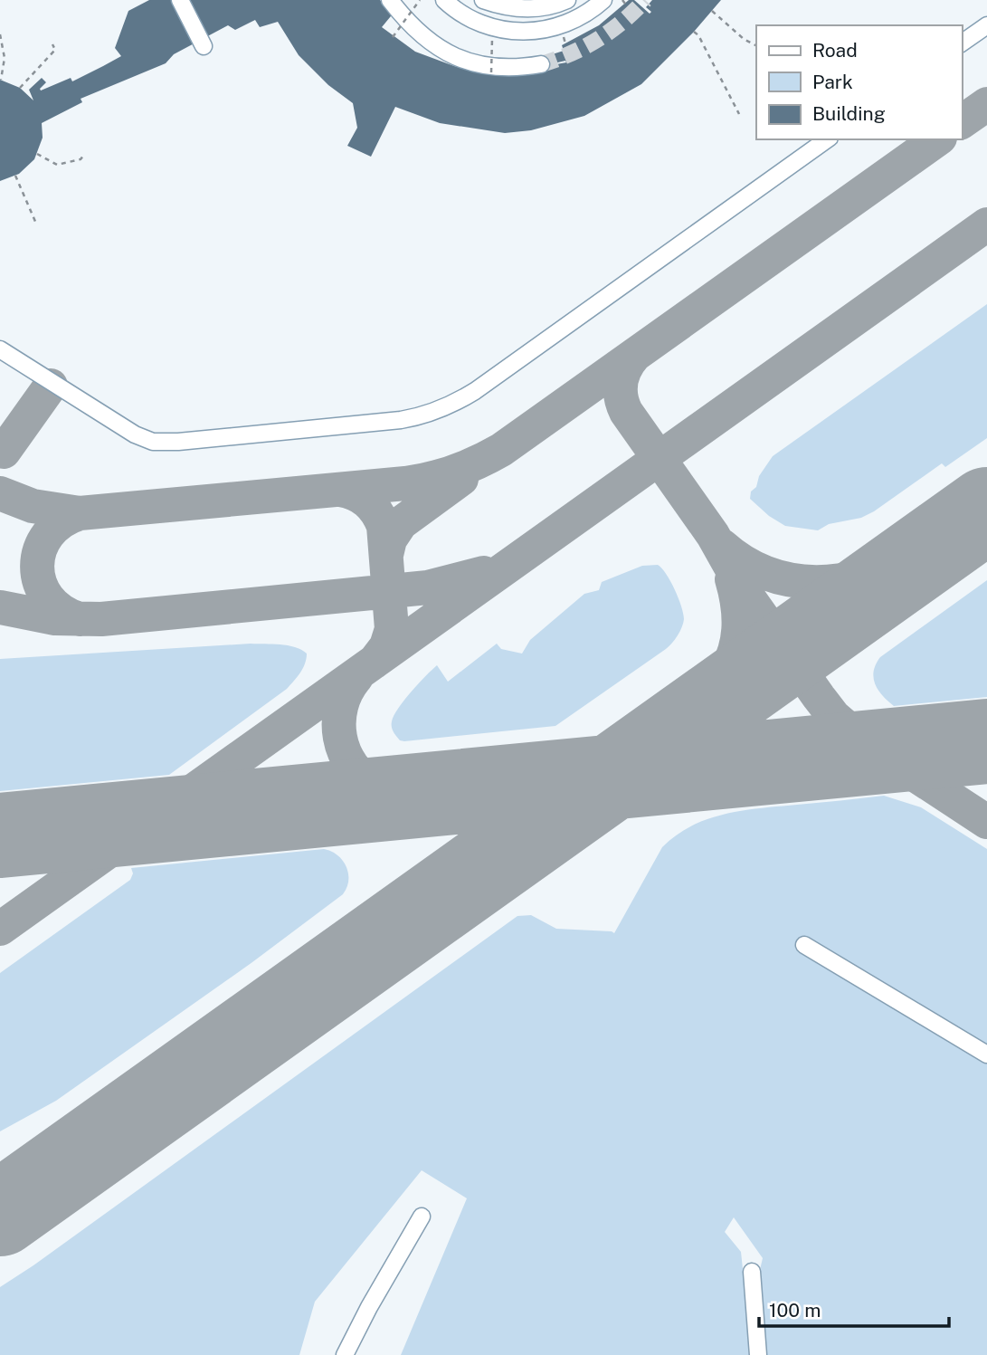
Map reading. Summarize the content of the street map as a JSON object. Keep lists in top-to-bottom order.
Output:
{
  "legend": ["Road", "Park", "Building"],
  "scale_bar": "100 m"
}
